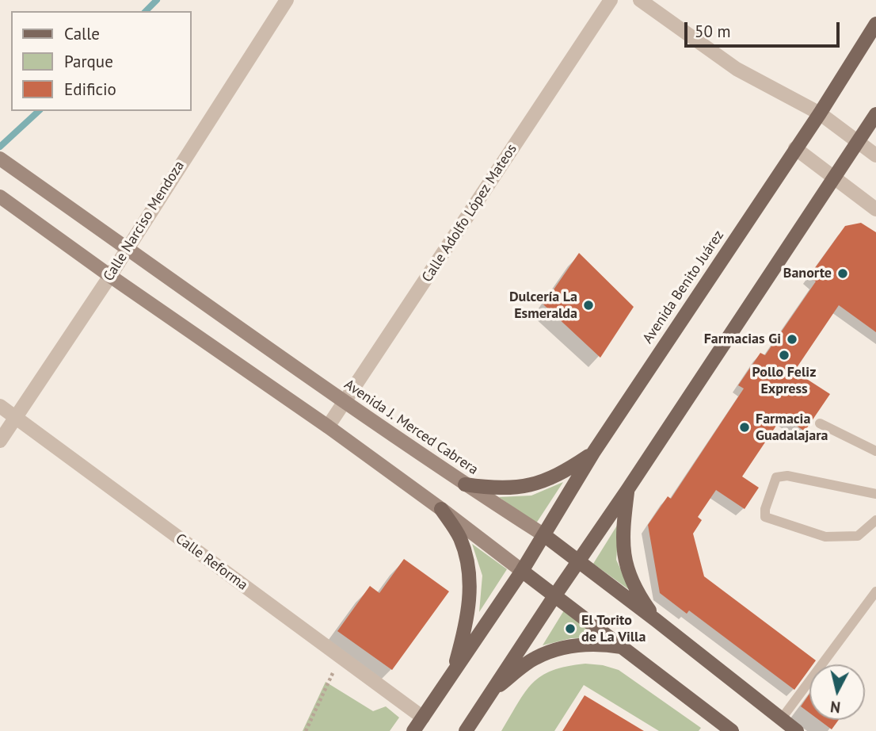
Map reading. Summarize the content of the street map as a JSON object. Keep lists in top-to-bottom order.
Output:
{
  "streets": {
    "main road": ["Avenida Benito Juárez", "Avenida J. Merced Cabrera"],
    "street": ["Calle Adolfo López Mateos", "Calle Narciso Mendoza", "Calle Reforma"]
  },
  "crossings": [
    ["Calle Adolfo López Mateos", "Avenida J. Merced Cabrera"],
    ["Calle Narciso Mendoza", "Avenida J. Merced Cabrera"],
    ["Calle Narciso Mendoza", "Calle Reforma"],
    ["Avenida Benito Juárez", "Avenida J. Merced Cabrera"],
    ["Avenida Benito Juárez", "Calle Reforma"]
  ],
  "places": [
    "Banorte",
    "Dulcería La Esmeralda",
    "Farmacias Gi",
    "Pollo Feliz Express",
    "Farmacia Guadalajara",
    "El Torito de La Villa"
  ],
  "legend": ["Calle", "Parque", "Edificio"],
  "scale_bar": "50 m",
  "north": "bottom"
}
